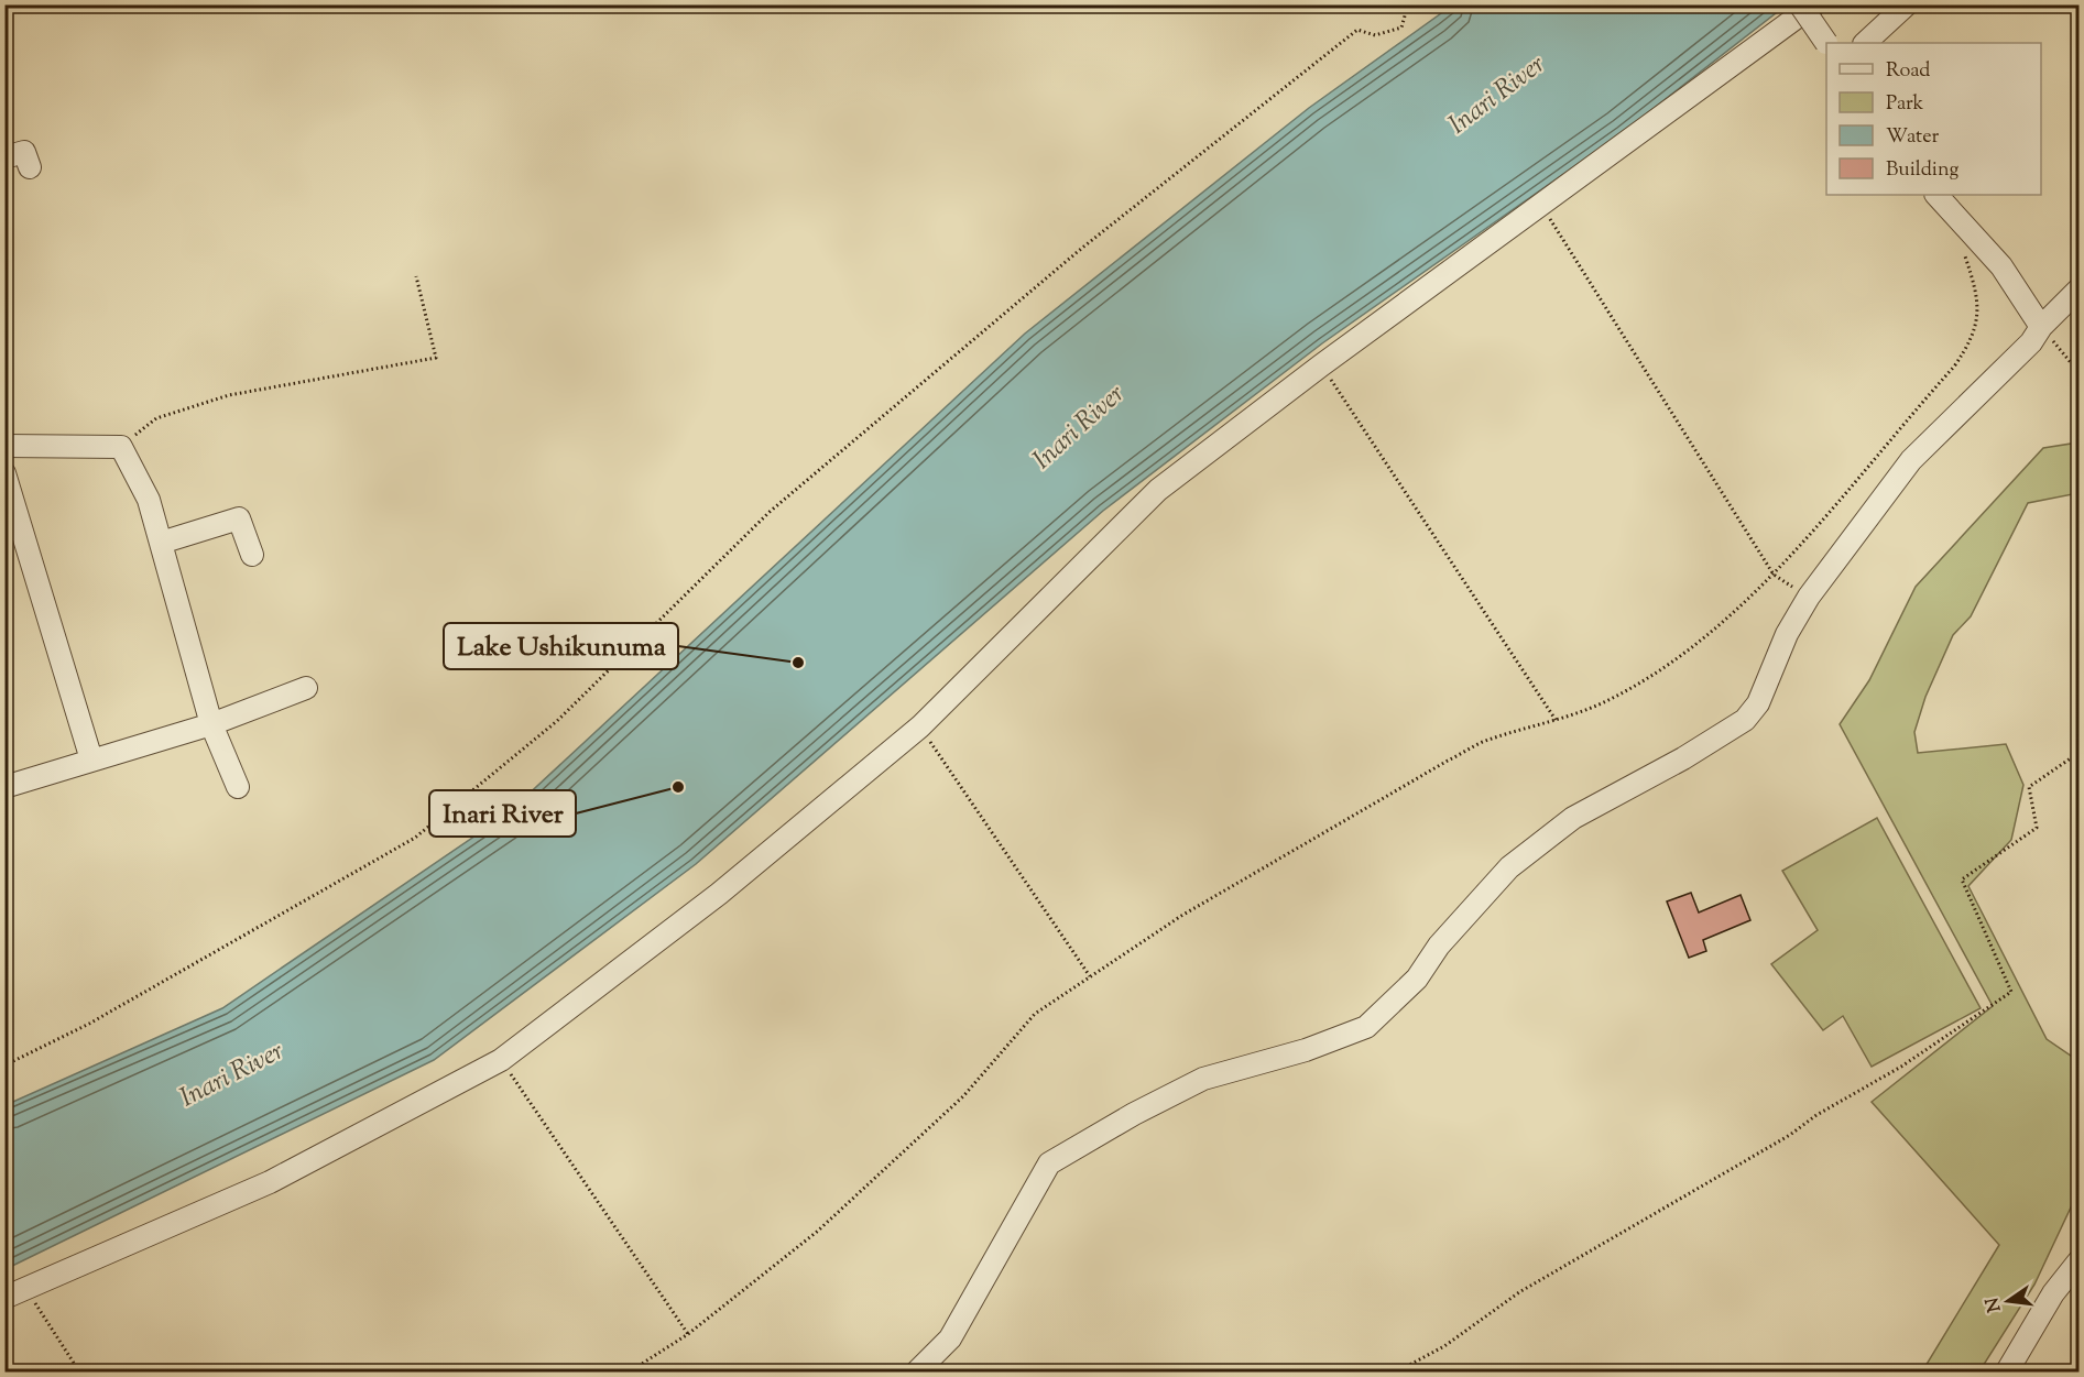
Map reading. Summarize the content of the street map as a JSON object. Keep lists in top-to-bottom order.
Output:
{
  "water": ["Inari River"],
  "places": ["Lake Ushikunuma", "Inari River"],
  "legend": [
    "Road",
    "Park",
    "Water",
    "Building"
  ],
  "north": "left"
}
